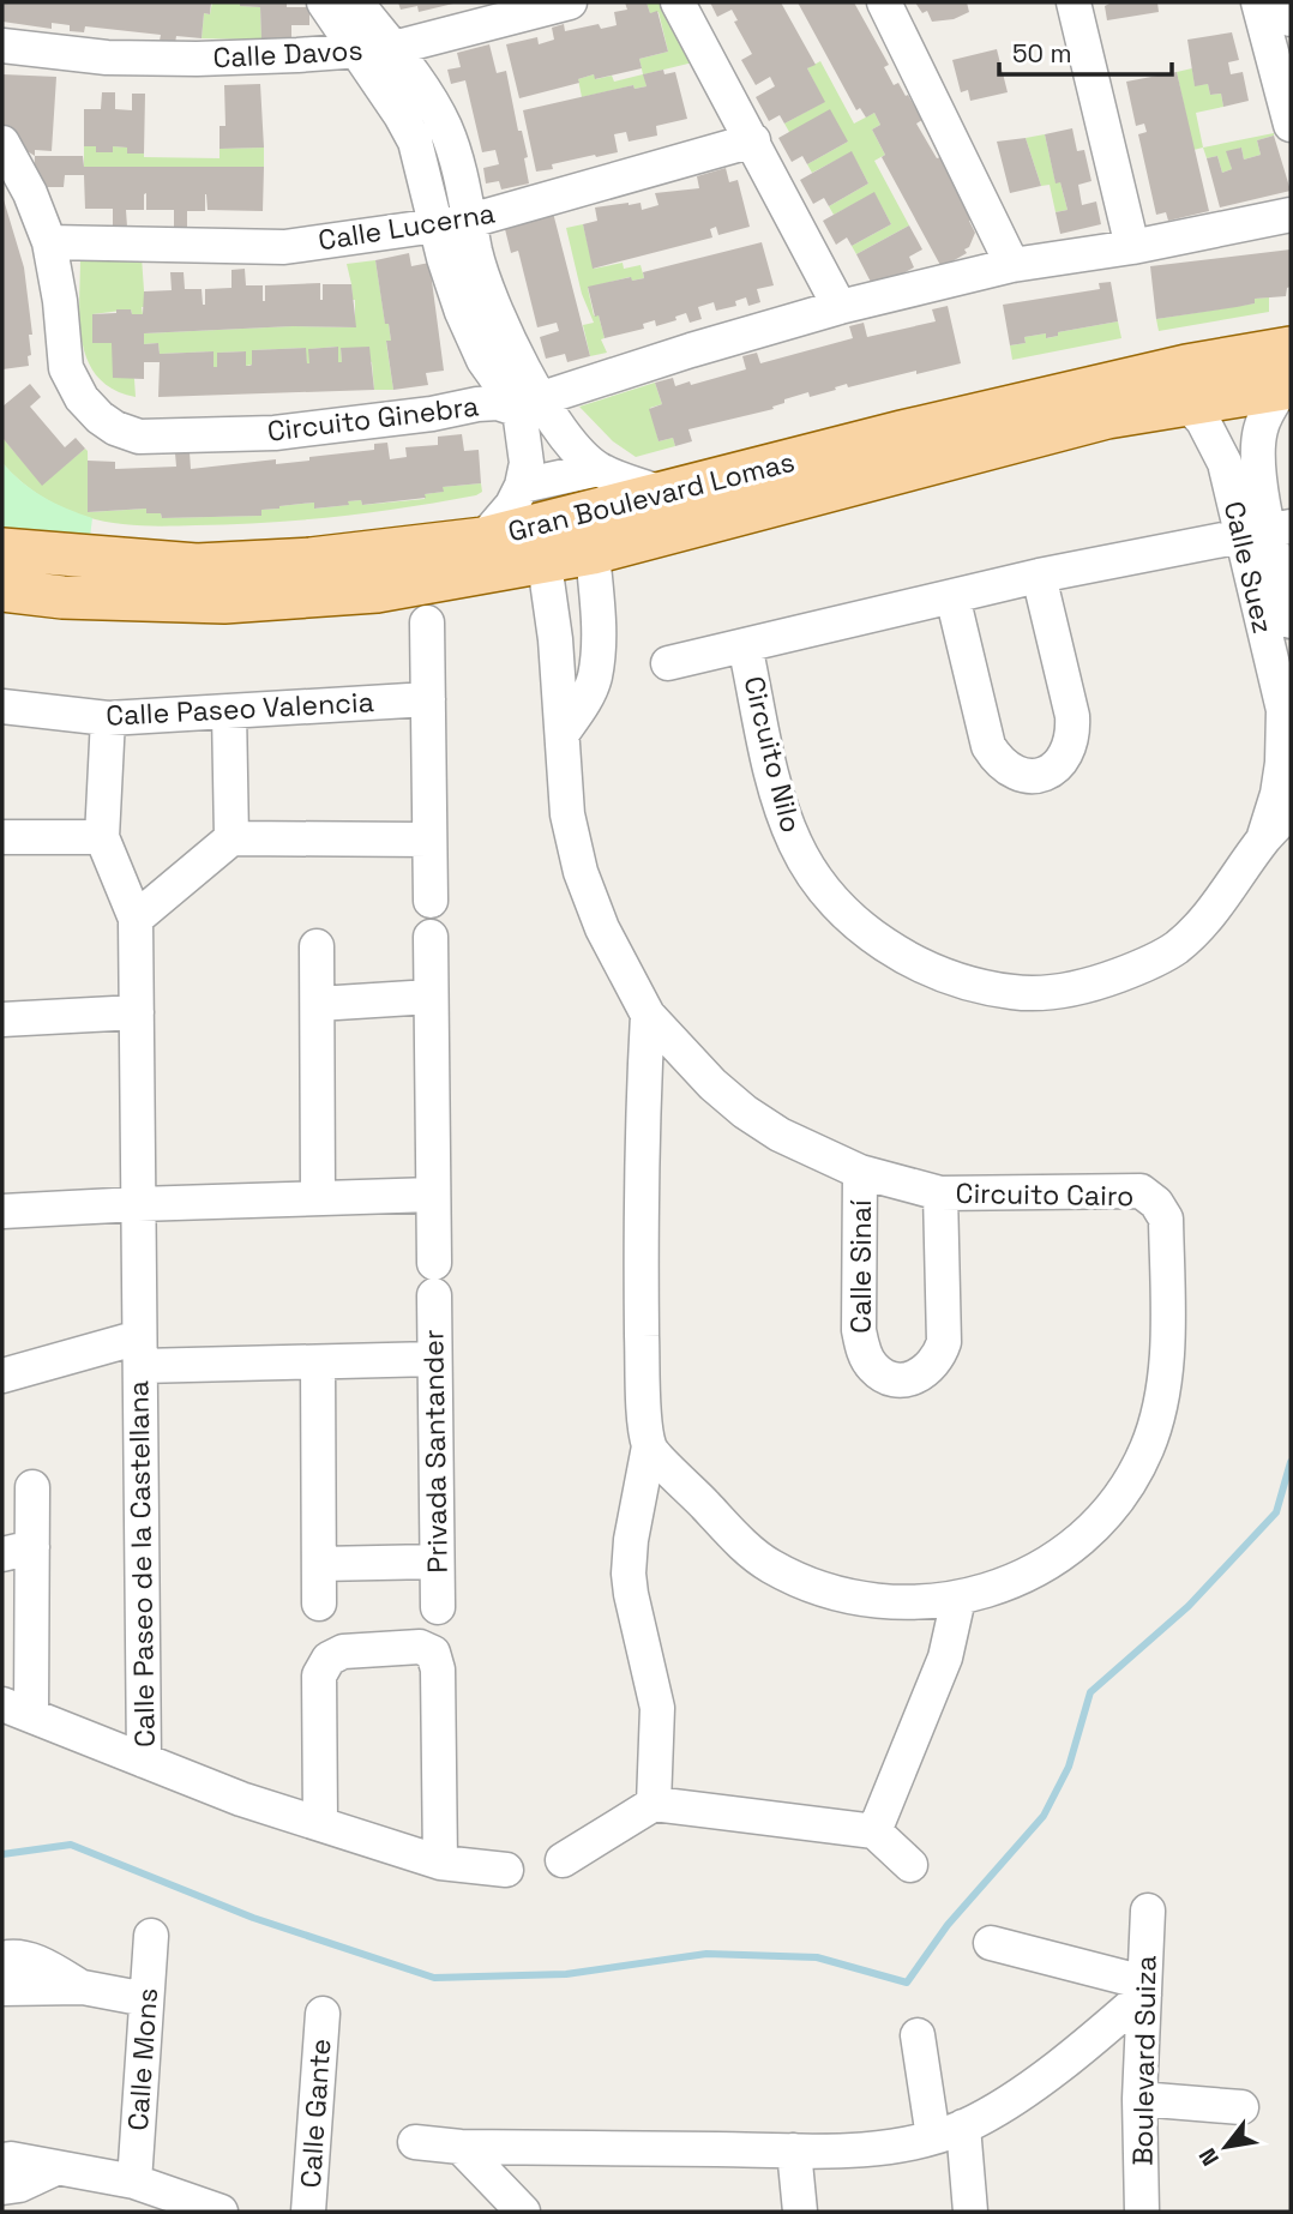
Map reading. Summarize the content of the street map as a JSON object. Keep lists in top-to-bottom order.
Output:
{
  "streets": {
    "main road": ["Gran Boulevard Lomas"],
    "street": [
      "Calle Davos",
      "Calle Lucerna",
      "Circuito Ginebra",
      "Calle Suez",
      "Calle Paseo Valencia",
      "Circuito Nilo",
      "Circuito Cairo",
      "Calle Sinaí",
      "Privada Santander",
      "Calle Paseo de la Castellana",
      "Calle Mons",
      "Boulevard Suiza",
      "Calle Gante"
    ]
  },
  "crossings": [
    ["Calle Lucerna", "Circuito Ginebra"],
    ["Gran Boulevard Lomas", "Calle Suez"],
    ["Gran Boulevard Lomas", "Circuito Cairo"],
    ["Calle Suez", "Circuito Nilo"],
    ["Circuito Cairo", "Calle Sinaí"],
    ["Privada Santander", "Calle Paseo de la Castellana"]
  ],
  "scale_bar": "50 m",
  "north": "bottom left"
}
